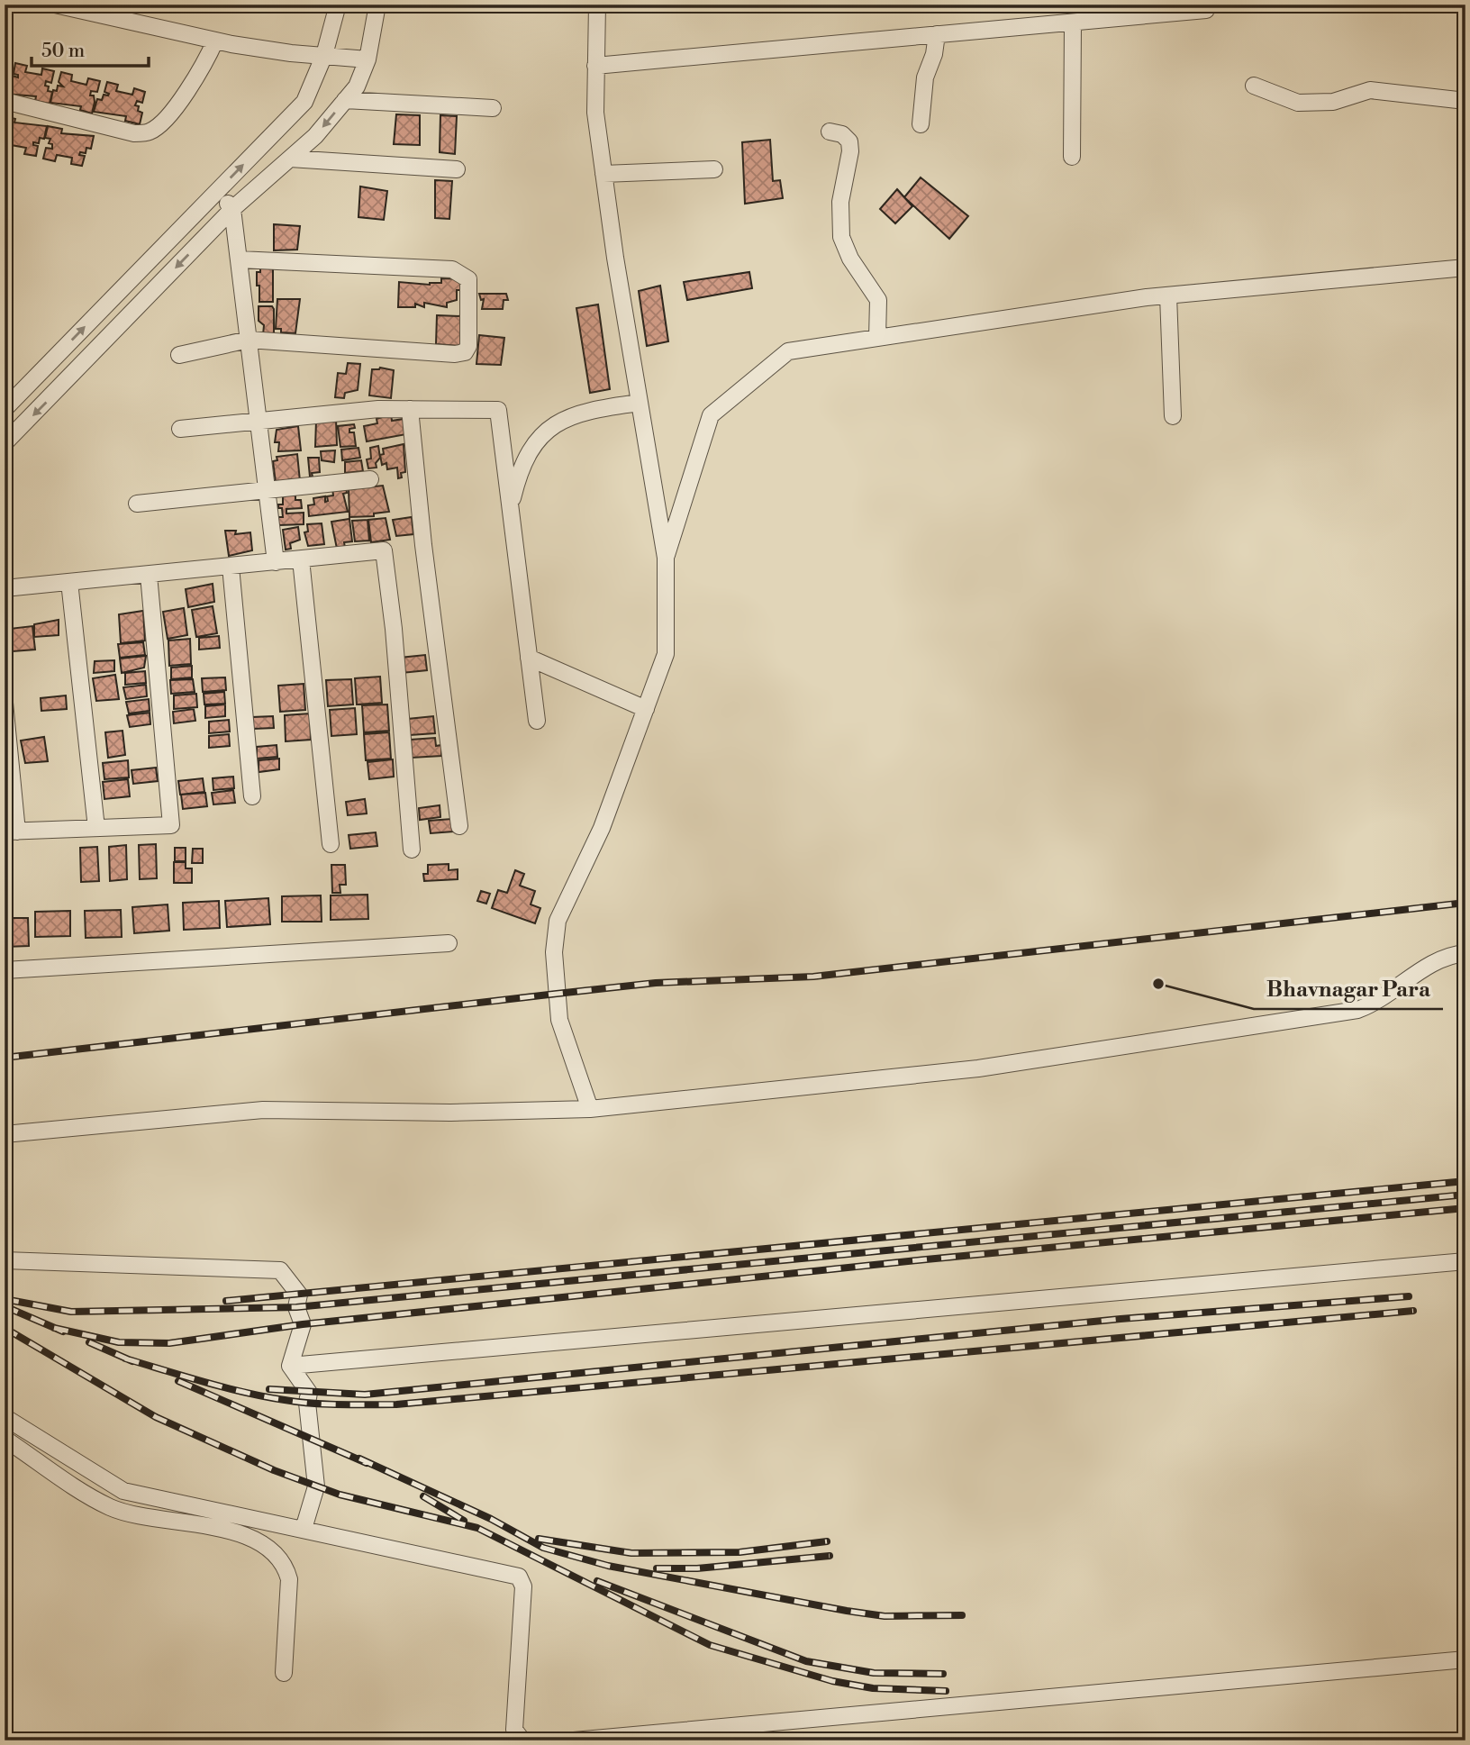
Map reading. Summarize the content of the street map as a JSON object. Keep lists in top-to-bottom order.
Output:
{
  "places": ["Bhavnagar Para"],
  "scale_bar": "50 m"
}
